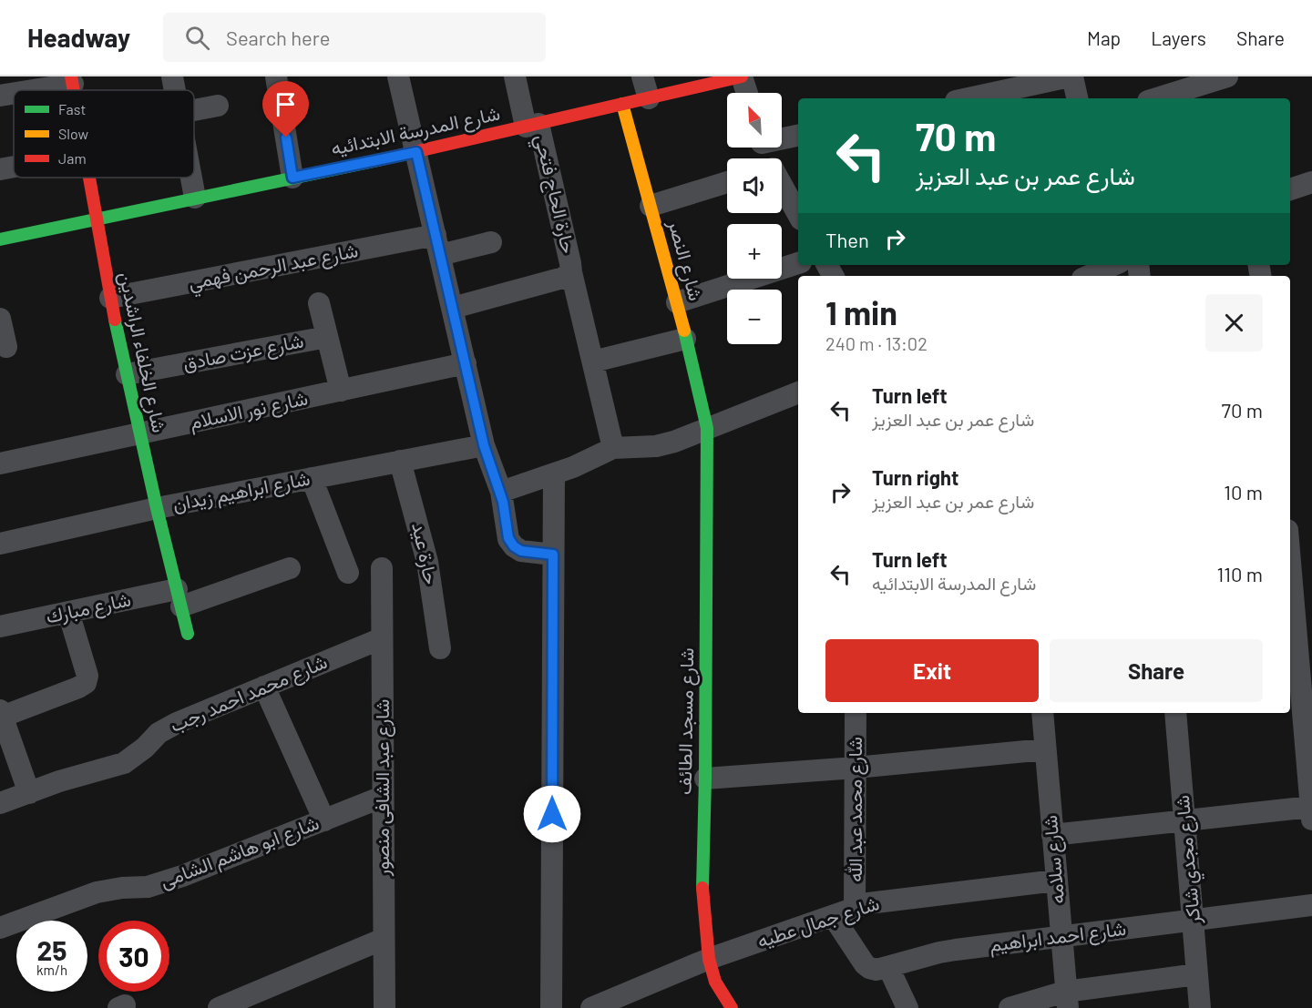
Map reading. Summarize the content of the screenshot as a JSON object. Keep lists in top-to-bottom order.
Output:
{
  "streets": {
    "street": [
      "شارع المدرسة الابتدائيه",
      "حارة الحاج فتحي",
      "شارع النصر",
      "شارع عبد الرحمن فهمي",
      "شارع الخلفاء الراشدين",
      "شارع عزت صادق",
      "شارع نور الاسلام",
      "شارع ابراهيم زيدان",
      "حارة عيد",
      "شارع مبارك",
      "شارع محمد احمد رجب",
      "شارع مسجد الطائف",
      "شارع عبد الشافى منصور",
      "شارع محمد عبد الله",
      "شارع ابو هاشم الشامى",
      "شارع سلامه",
      "شارع مجدي شاكر",
      "شارع جمال عطيه",
      "شارع احمد ابراهيم"
    ]
  },
  "crossings": [
    ["شارع المدرسة الابتدائيه", "حارة الحاج فتحي"],
    ["شارع المدرسة الابتدائيه", "شارع النصر"],
    ["شارع المدرسة الابتدائيه", "شارع الخلفاء الراشدين"],
    ["شارع النصر", "شارع مسجد الطائف"],
    ["شارع عبد الرحمن فهمي", "شارع الخلفاء الراشدين"],
    ["شارع الخلفاء الراشدين", "شارع عزت صادق"],
    ["شارع الخلفاء الراشدين", "شارع نور الاسلام"],
    ["شارع الخلفاء الراشدين", "شارع ابراهيم زيدان"],
    ["شارع الخلفاء الراشدين", "شارع مبارك"],
    ["شارع عزت صادق", "شارع نور الاسلام"],
    ["شارع ابراهيم زيدان", "حارة عيد"],
    ["شارع محمد احمد رجب", "شارع عبد الشافى منصور"],
    ["شارع مسجد الطائف", "شارع جمال عطيه"],
    ["شارع عبد الشافى منصور", "شارع ابو هاشم الشامى"],
    ["شارع محمد عبد الله", "شارع جمال عطيه"],
    ["شارع سلامه", "شارع جمال عطيه"],
    ["شارع سلامه", "شارع احمد ابراهيم"],
    ["شارع مجدي شاكر", "شارع احمد ابراهيم"],
    ["شارع جمال عطيه", "شارع احمد ابراهيم"]
  ],
  "legend": ["Fast", "Slow", "Jam"],
  "north": "top left",
  "page": {
    "header": "Headway",
    "search": "Search here",
    "nav": ["Map", "Layers", "Share"],
    "map_buttons": ["+", "−"],
    "turn": ["70 m", "شارع عمر بن عبد العزيز"],
    "then": "Then",
    "heading": ["1 min", "240 m · 13:02"],
    "list": [
      {
        "name": "Turn left",
        "note": "شارع عمر بن عبد العزيز",
        "value": "70 m"
      },
      {
        "name": "Turn right",
        "note": "شارع عمر بن عبد العزيز",
        "value": "10 m"
      },
      {
        "name": "Turn left",
        "note": "شارع المدرسة الابتدائيه",
        "value": "110 m"
      }
    ],
    "buttons": ["Exit", "Share"],
    "speed": "25 km/h",
    "limit": "30"
  }
}
